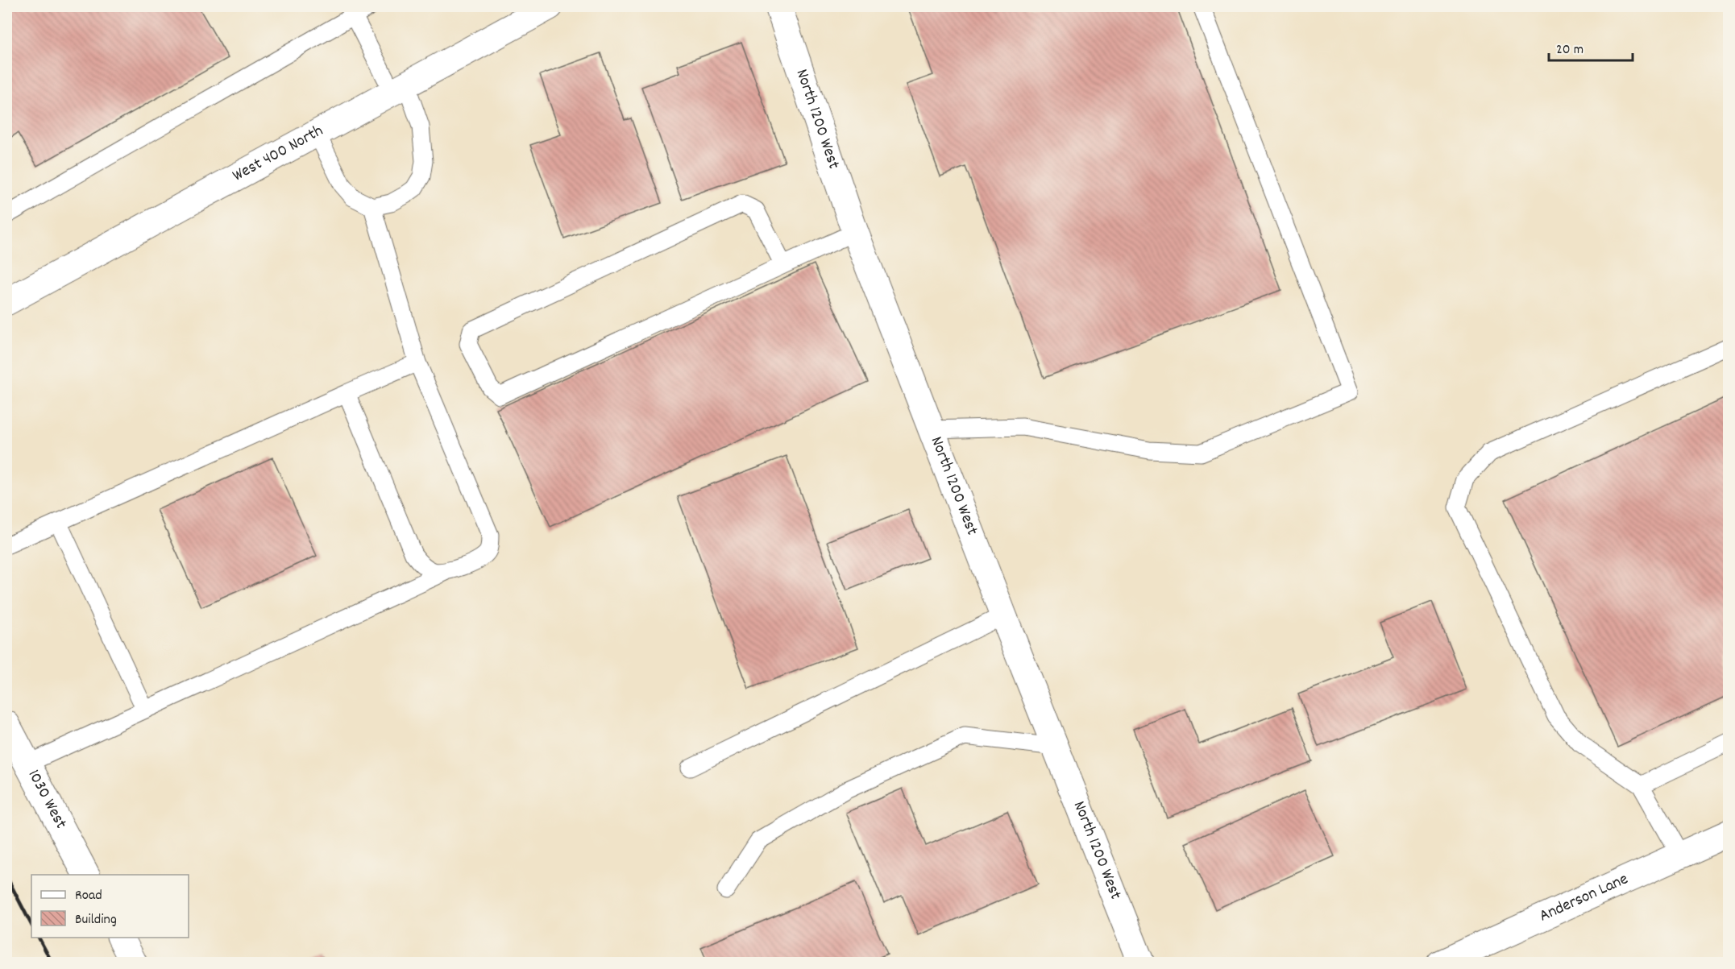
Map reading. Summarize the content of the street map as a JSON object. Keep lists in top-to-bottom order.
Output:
{
  "streets": {
    "street": [
      "North 1200 West",
      "West 400 North",
      "1030 West",
      "Anderson Lane"
    ]
  },
  "legend": ["Road", "Building"],
  "scale_bar": "20 m"
}
